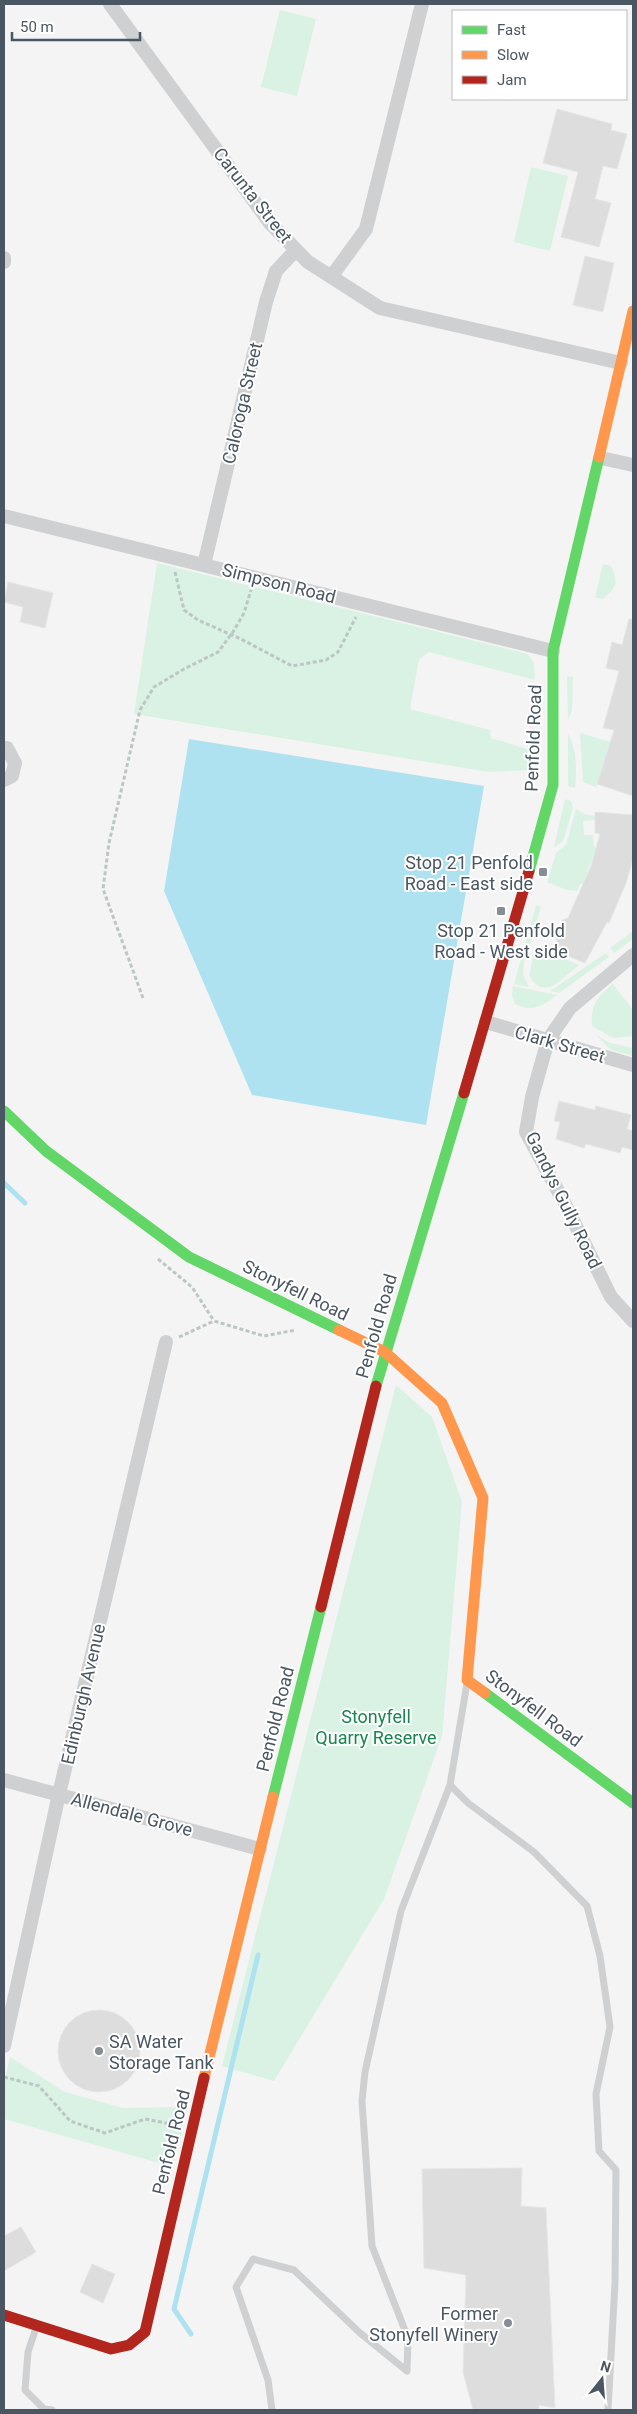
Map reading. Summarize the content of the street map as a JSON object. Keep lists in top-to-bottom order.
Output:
{
  "streets": {
    "street": [
      "Carunta Street",
      "Caloroga Street",
      "Simpson Road",
      "Penfold Road",
      "Clark Street",
      "Gandys Gully Road",
      "Stonyfell Road",
      "Edinburgh Avenue",
      "Allendale Grove"
    ]
  },
  "crossings": [
    ["Carunta Street", "Caloroga Street"],
    ["Carunta Street", "Penfold Road"],
    ["Caloroga Street", "Simpson Road"],
    ["Simpson Road", "Penfold Road"],
    ["Penfold Road", "Clark Street"],
    ["Penfold Road", "Stonyfell Road"],
    ["Penfold Road", "Allendale Grove"],
    ["Clark Street", "Gandys Gully Road"],
    ["Edinburgh Avenue", "Allendale Grove"]
  ],
  "parks": ["Stonyfell Quarry Reserve"],
  "places": {
    "transit": ["Stop 21 Penfold Road - East side", "Stop 21 Penfold Road - West side"],
    "other": ["SA Water Storage Tank", "Former Stonyfell Winery"]
  },
  "legend": ["Fast", "Slow", "Jam"],
  "scale_bar": "50 m",
  "north": "top"
}
